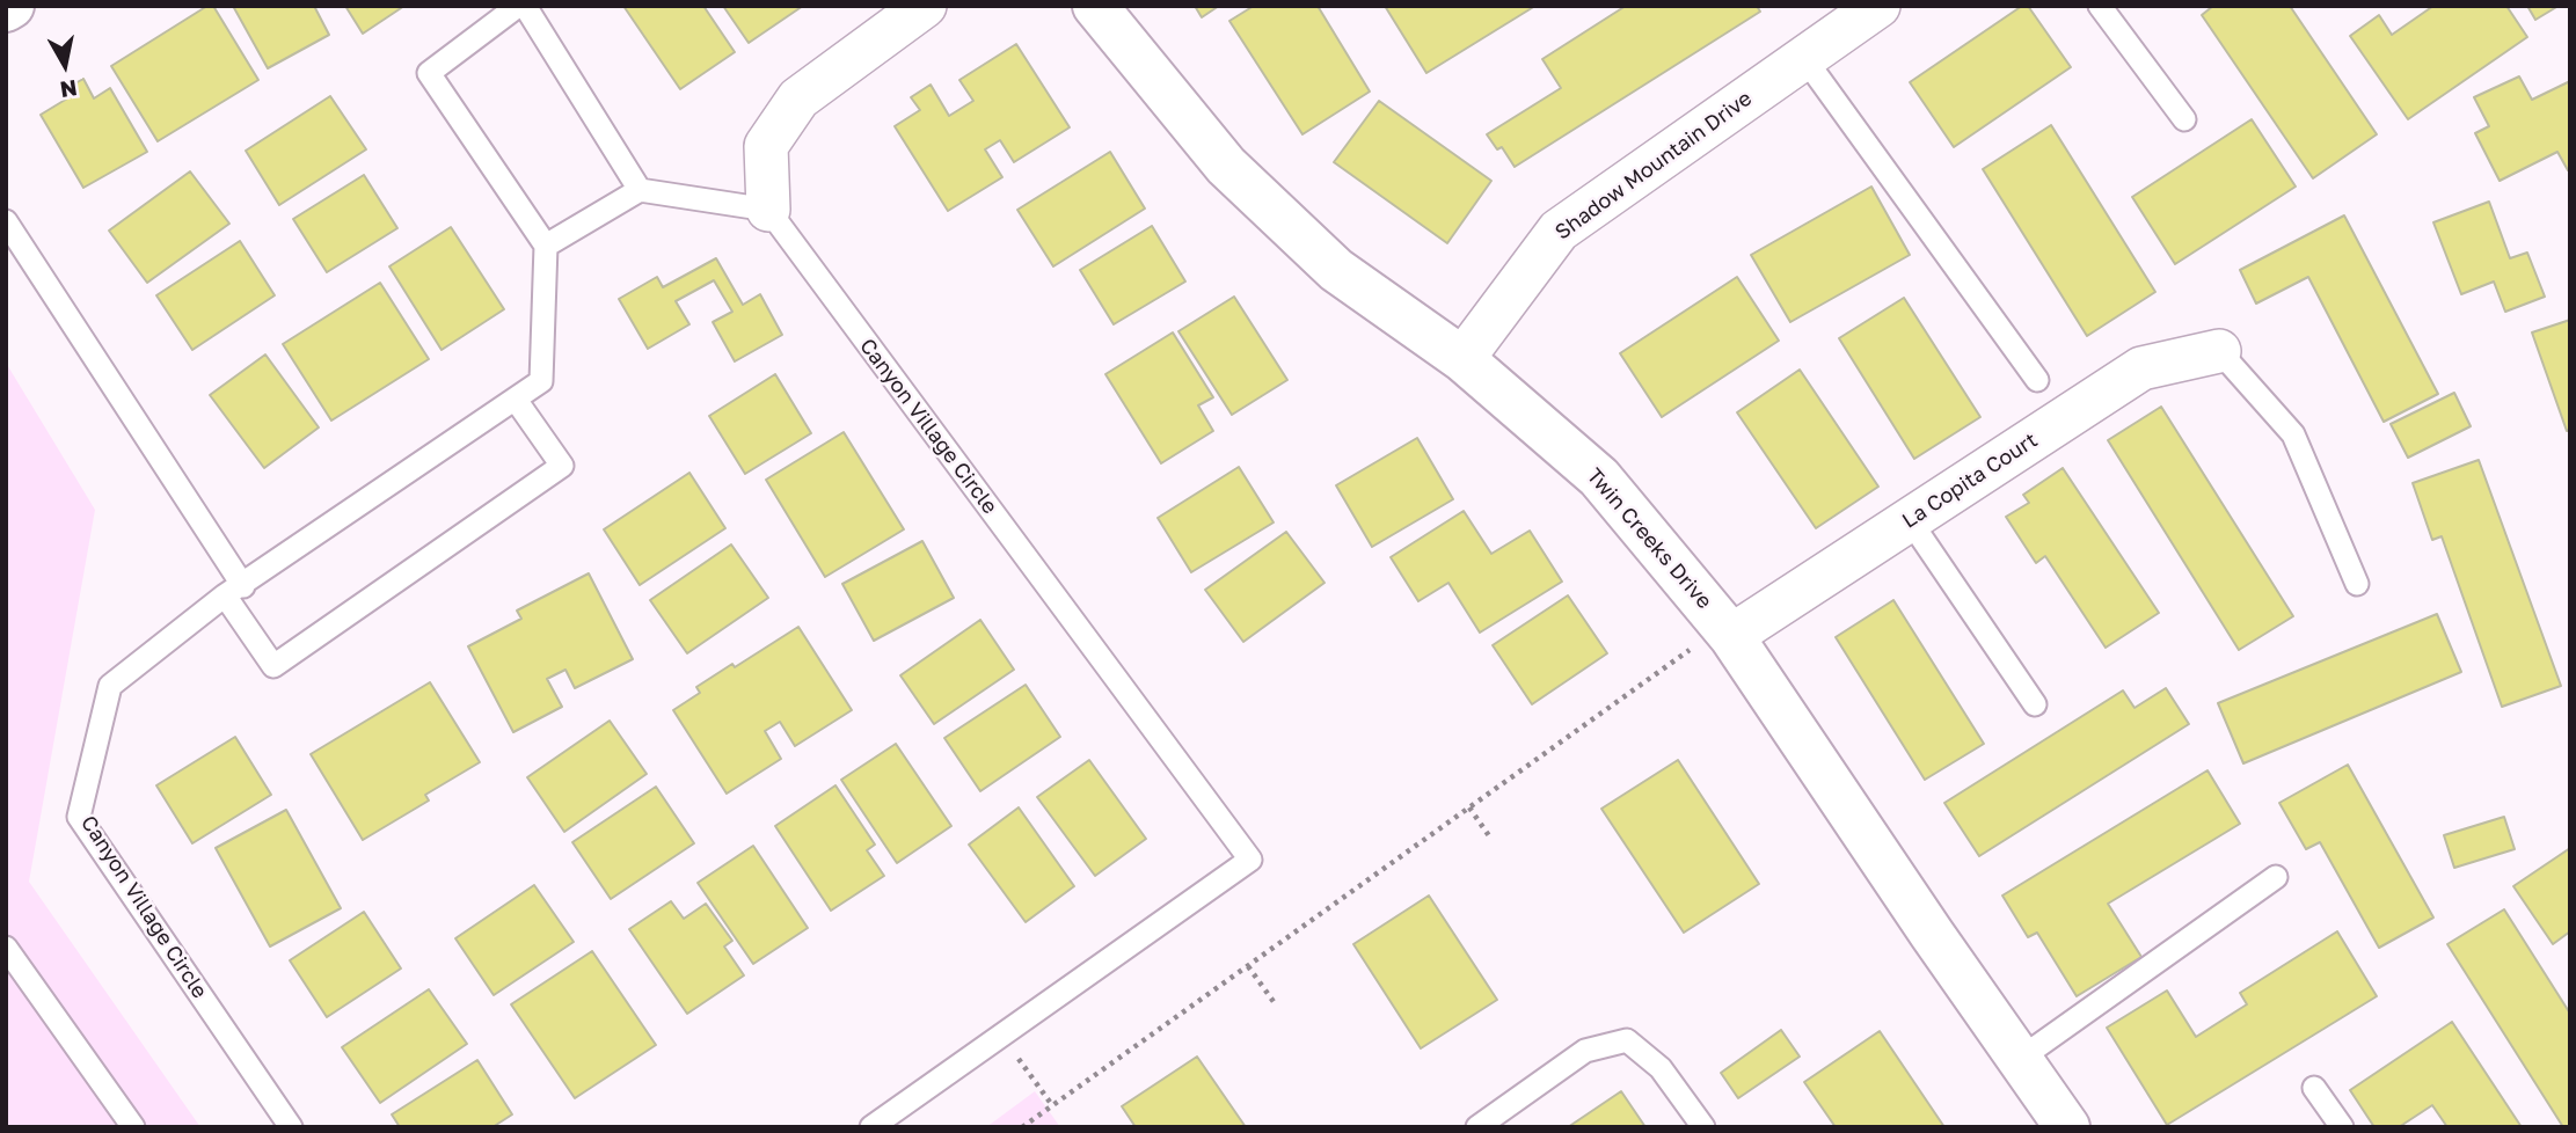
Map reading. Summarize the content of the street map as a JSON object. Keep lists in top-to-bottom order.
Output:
{
  "streets": {
    "street": ["Shadow Mountain Drive", "La Copita Court", "Twin Creeks Drive"],
    "lane": ["Canyon Village Circle"]
  },
  "crossings": [
    ["Shadow Mountain Drive", "Twin Creeks Drive"],
    ["La Copita Court", "Twin Creeks Drive"]
  ],
  "north": "bottom"
}
